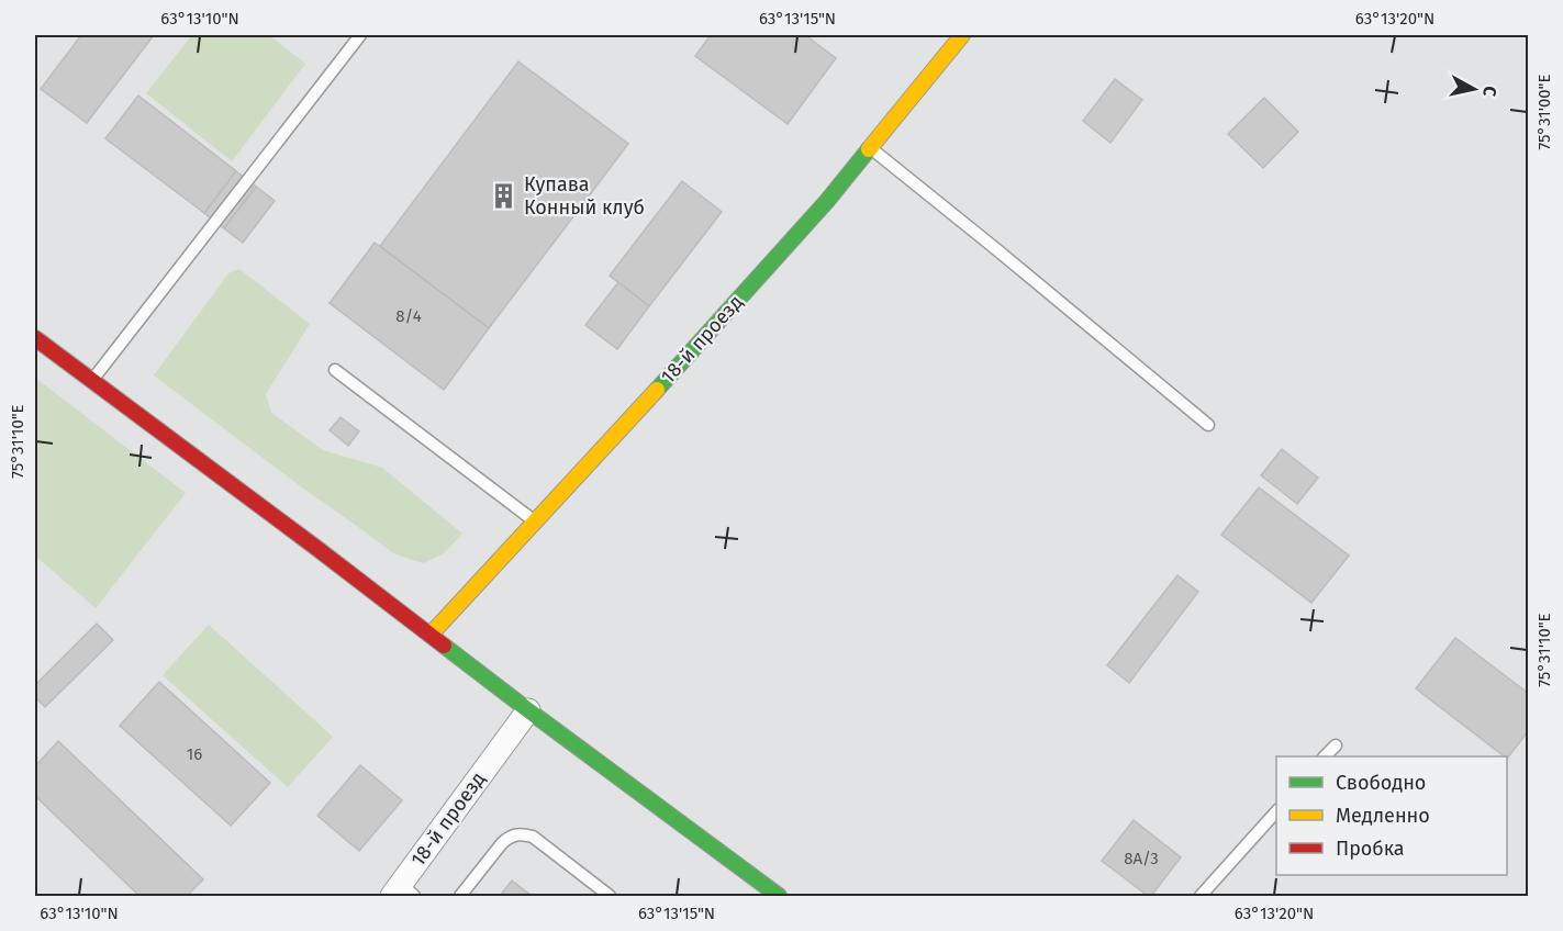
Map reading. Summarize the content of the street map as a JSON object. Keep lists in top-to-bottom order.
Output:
{
  "streets": {
    "street": ["18-й проезд"]
  },
  "places": {
    "building": ["Купава Конный клуб"]
  },
  "house_numbers": ["8/4", "16", "8А/3"],
  "legend": ["Свободно", "Медленно", "Пробка"],
  "north": "right",
  "coordinates": [
    "63°13'10\"N",
    "63°13'15\"N",
    "63°13'20\"N",
    "75°31'00\"E",
    "75°31'10\"E"
  ]
}
